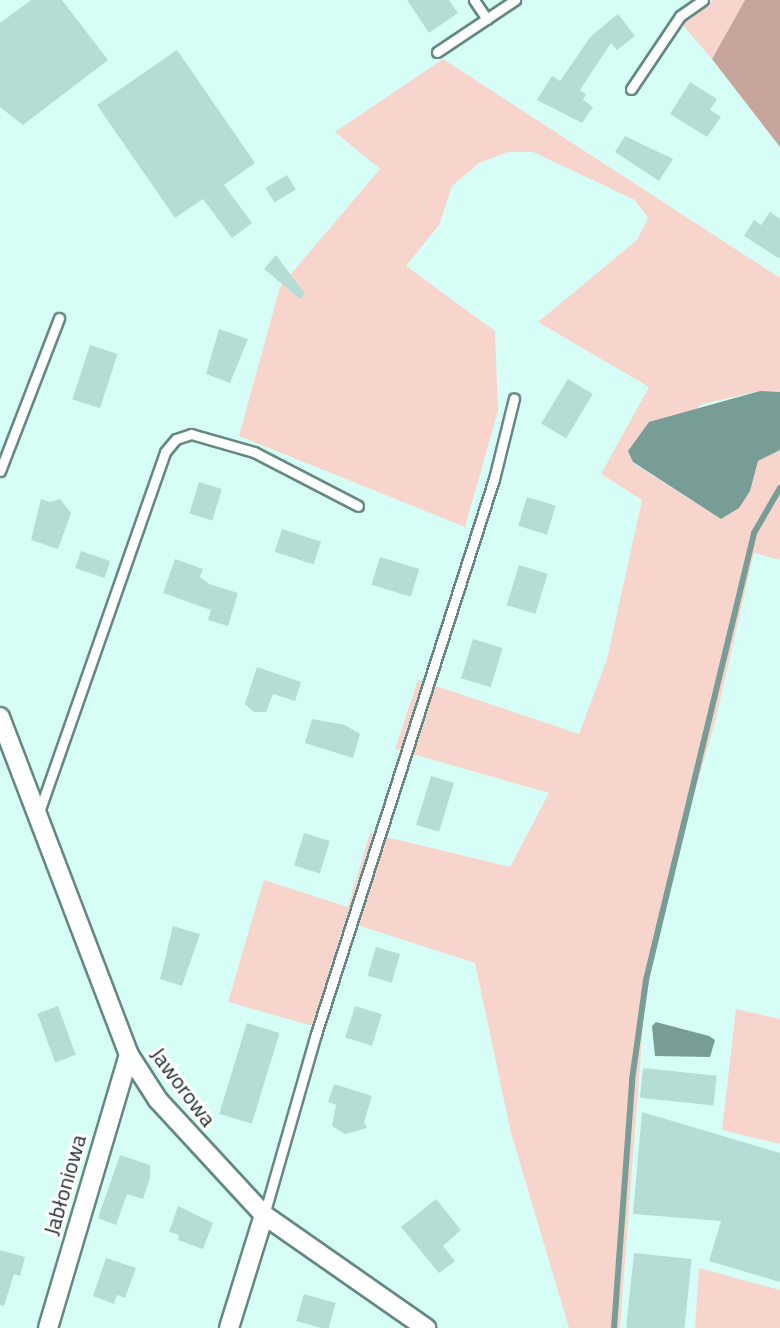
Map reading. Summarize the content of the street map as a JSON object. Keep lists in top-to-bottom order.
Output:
{
  "streets": {
    "street": ["Jaworowa", "Jabłoniowa"]
  },
  "crossings": [
    ["Jaworowa", "Jabłoniowa"]
  ]
}
